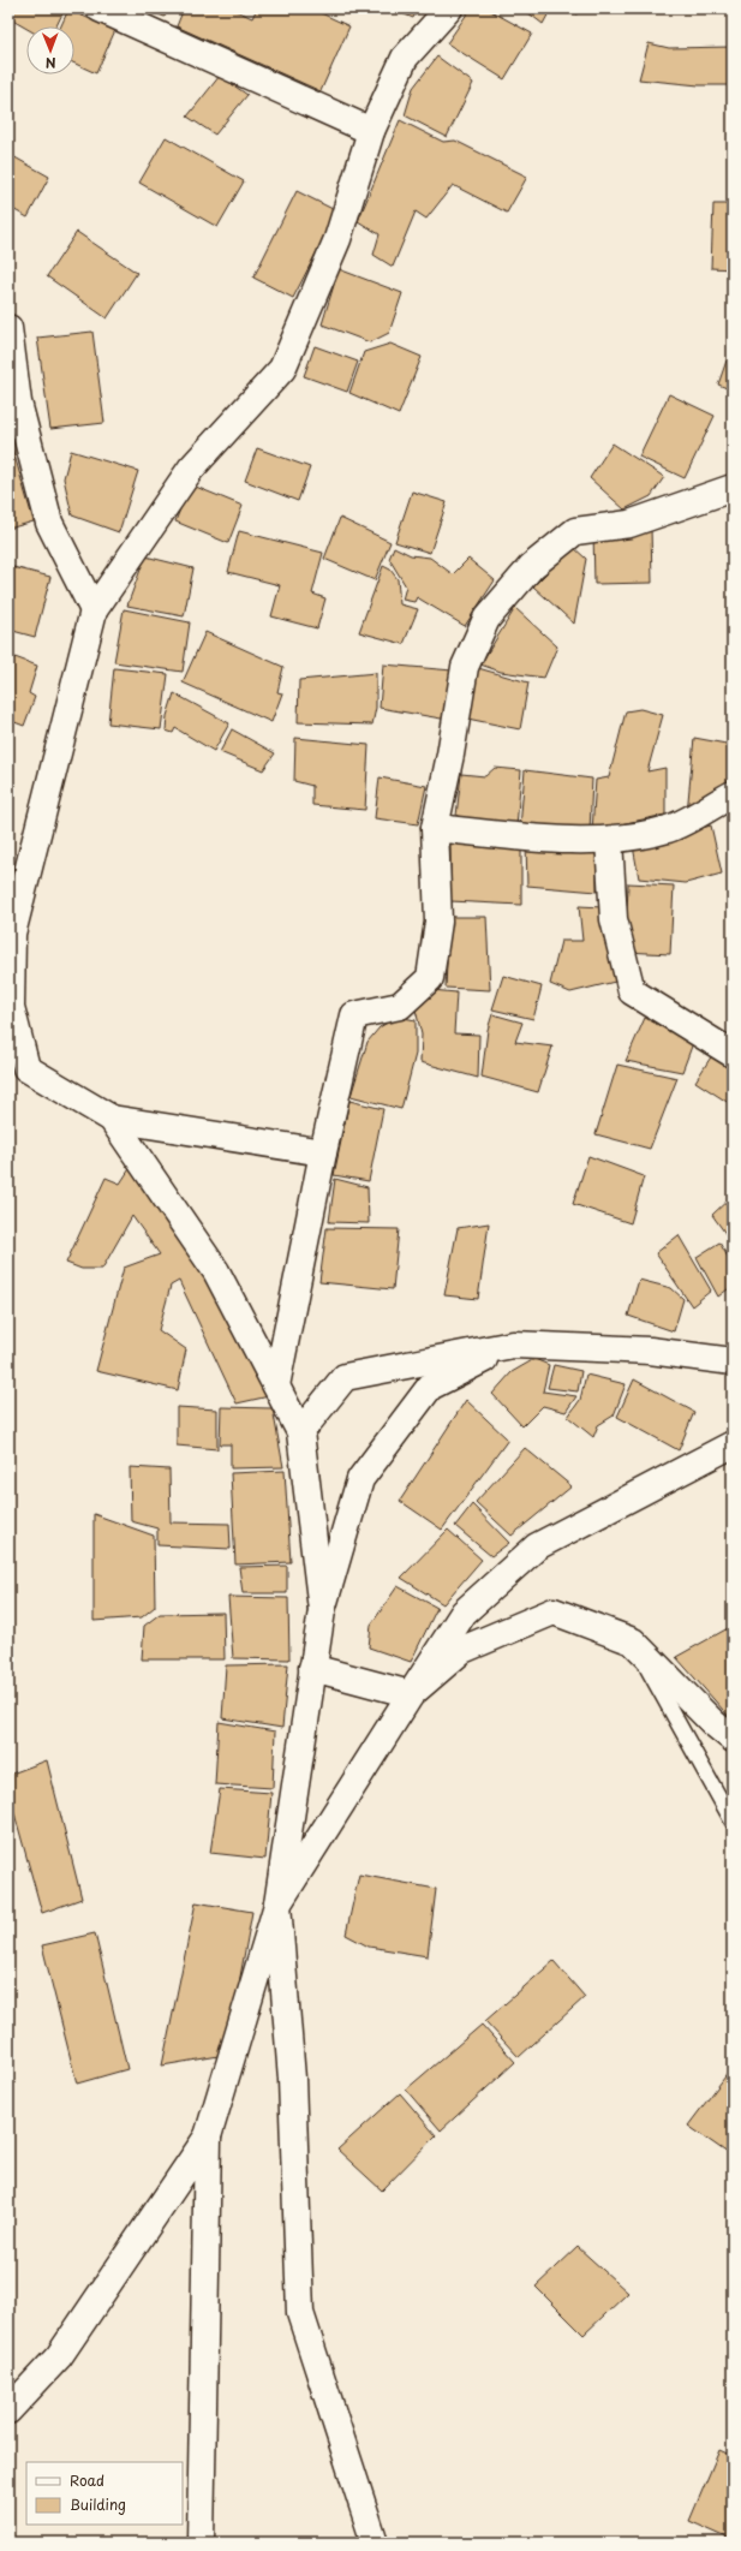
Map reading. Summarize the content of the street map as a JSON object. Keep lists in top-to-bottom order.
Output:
{
  "legend": ["Road", "Building"],
  "north": "bottom"
}
